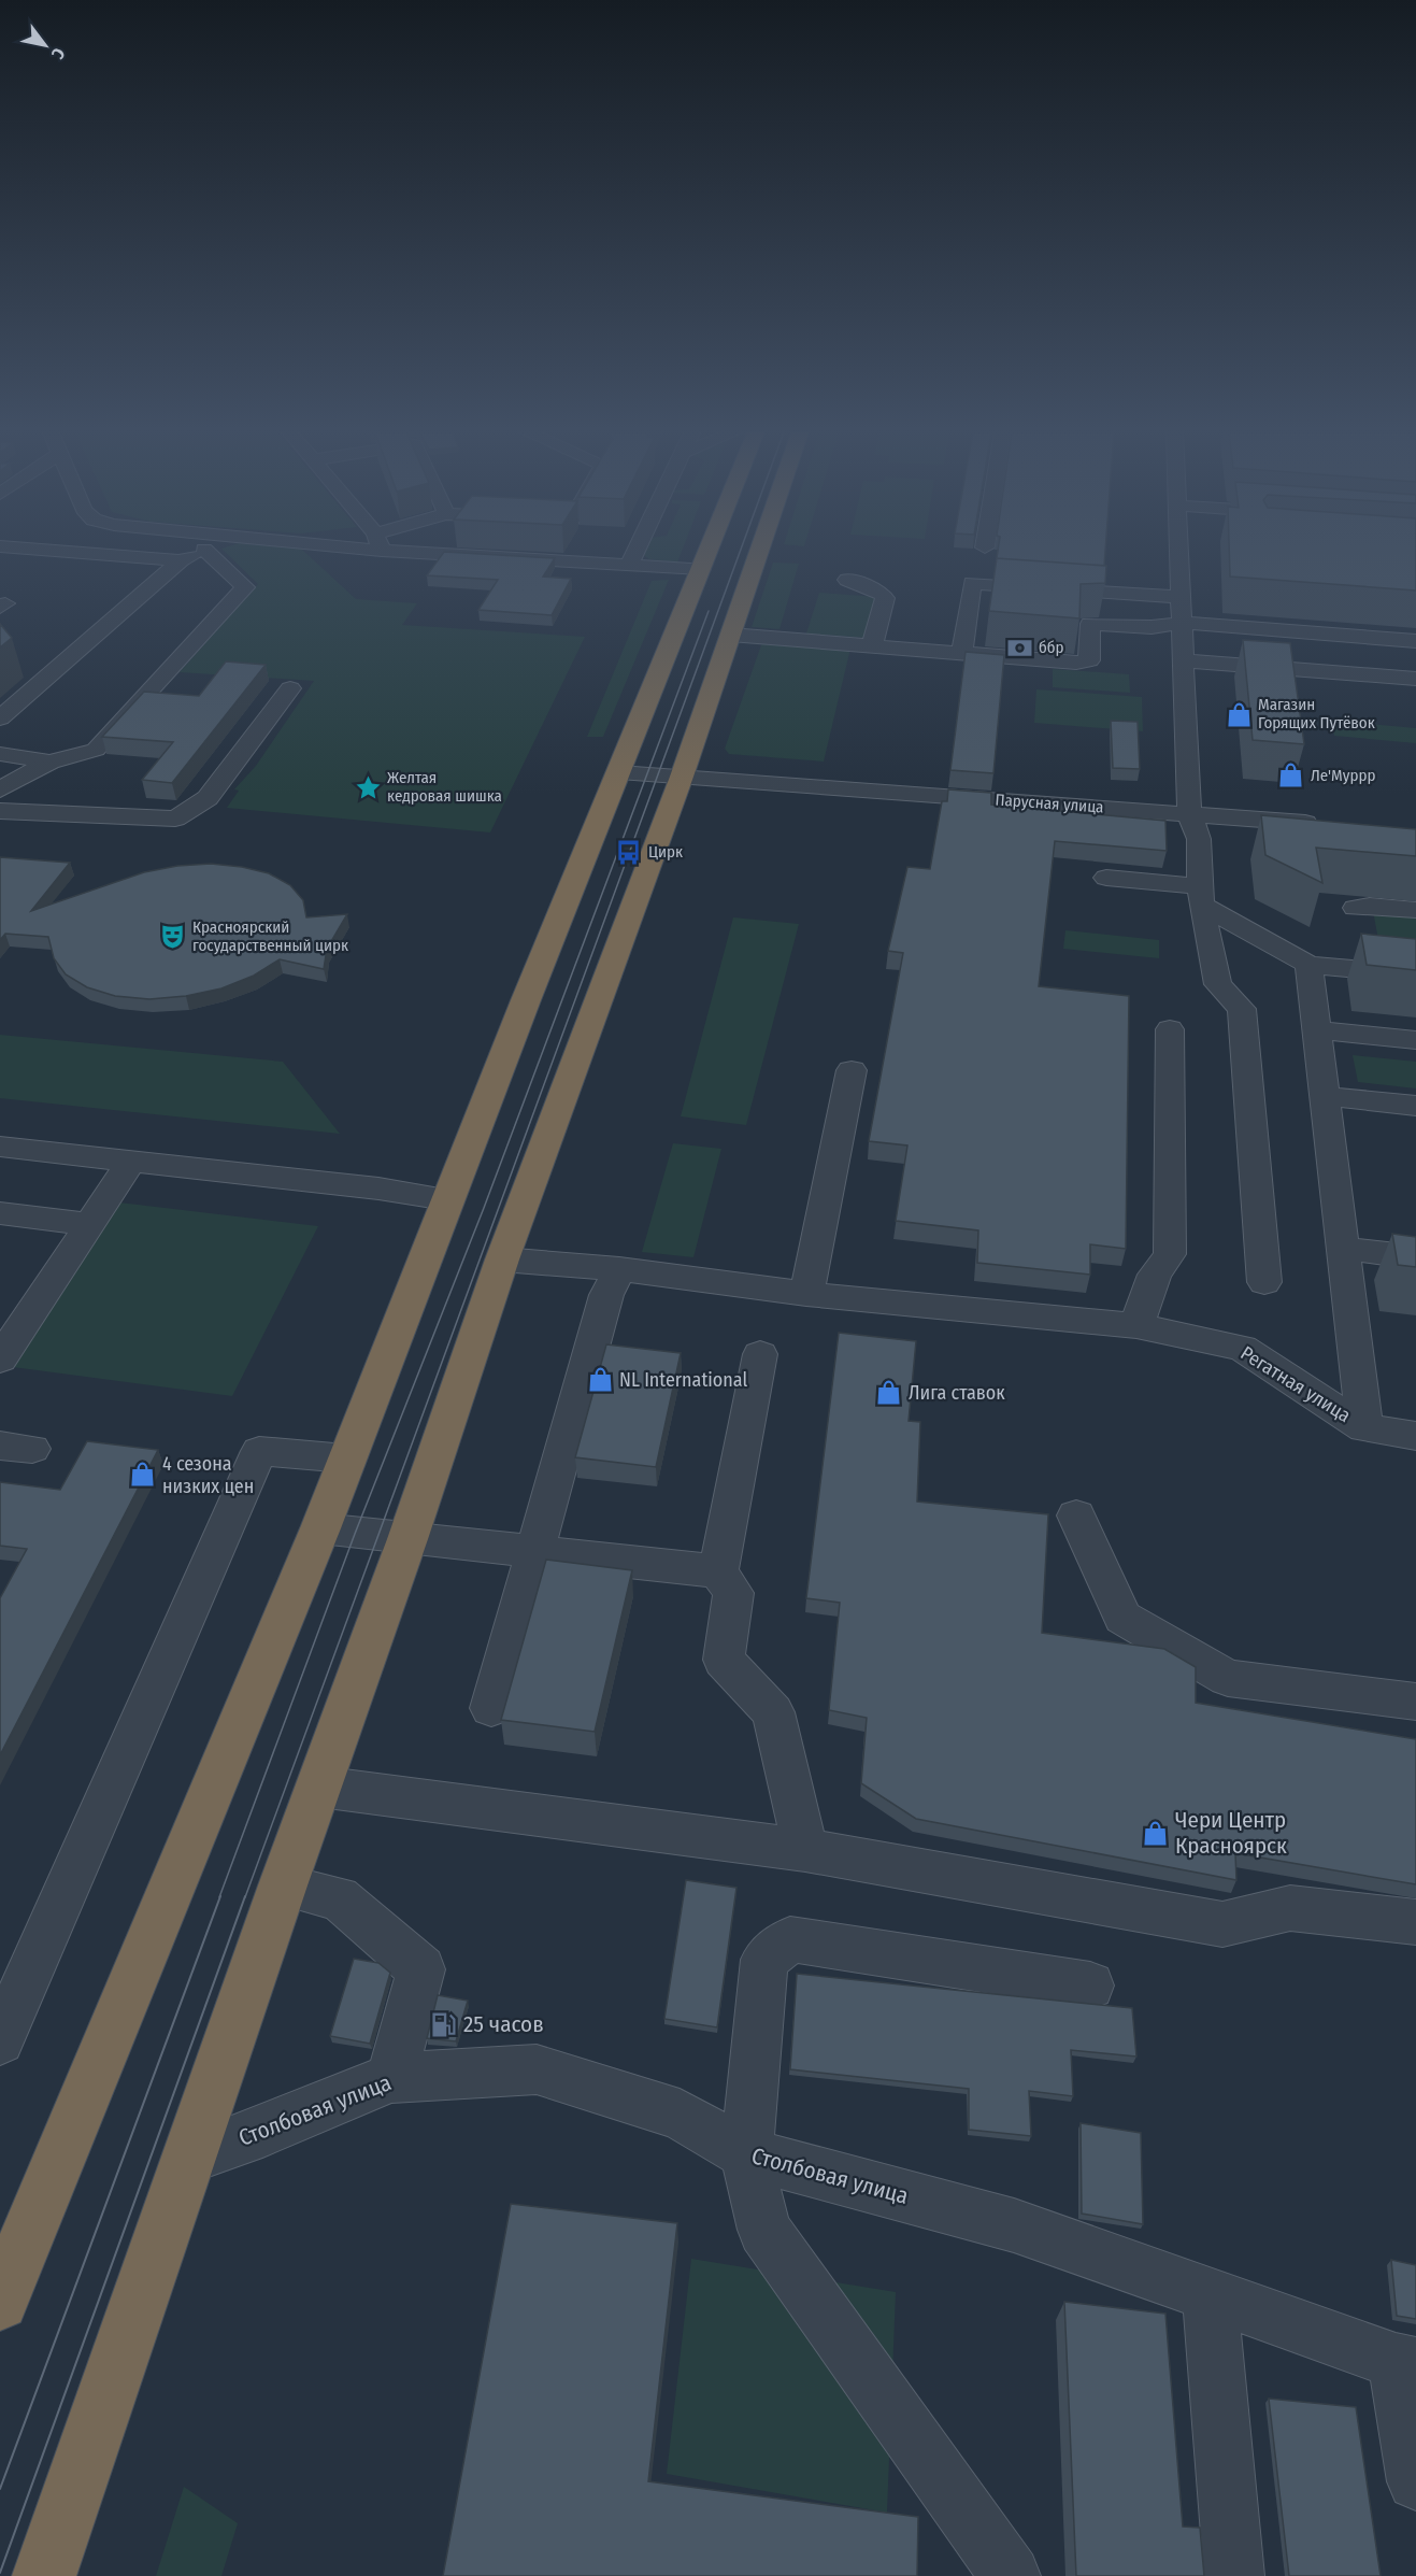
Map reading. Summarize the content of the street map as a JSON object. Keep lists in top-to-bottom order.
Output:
{
  "streets": {
    "street": ["Парусная улица", "Регатная улица", "Столбовая улица"]
  },
  "places": {
    "bank": ["ббр"],
    "shop": [
      "Магазин Горящих Путёвок",
      "Ле'Муррр",
      "NL International",
      "Лига ставок",
      "4 сезона низких цен",
      "Чери Центр Красноярск"
    ],
    "place": ["Желтая кедровая шишка"],
    "bus stop": ["Цирк"],
    "theatre": ["Красноярский государственный цирк"],
    "fuel station": ["25 часов"]
  },
  "north": "bottom right"
}
